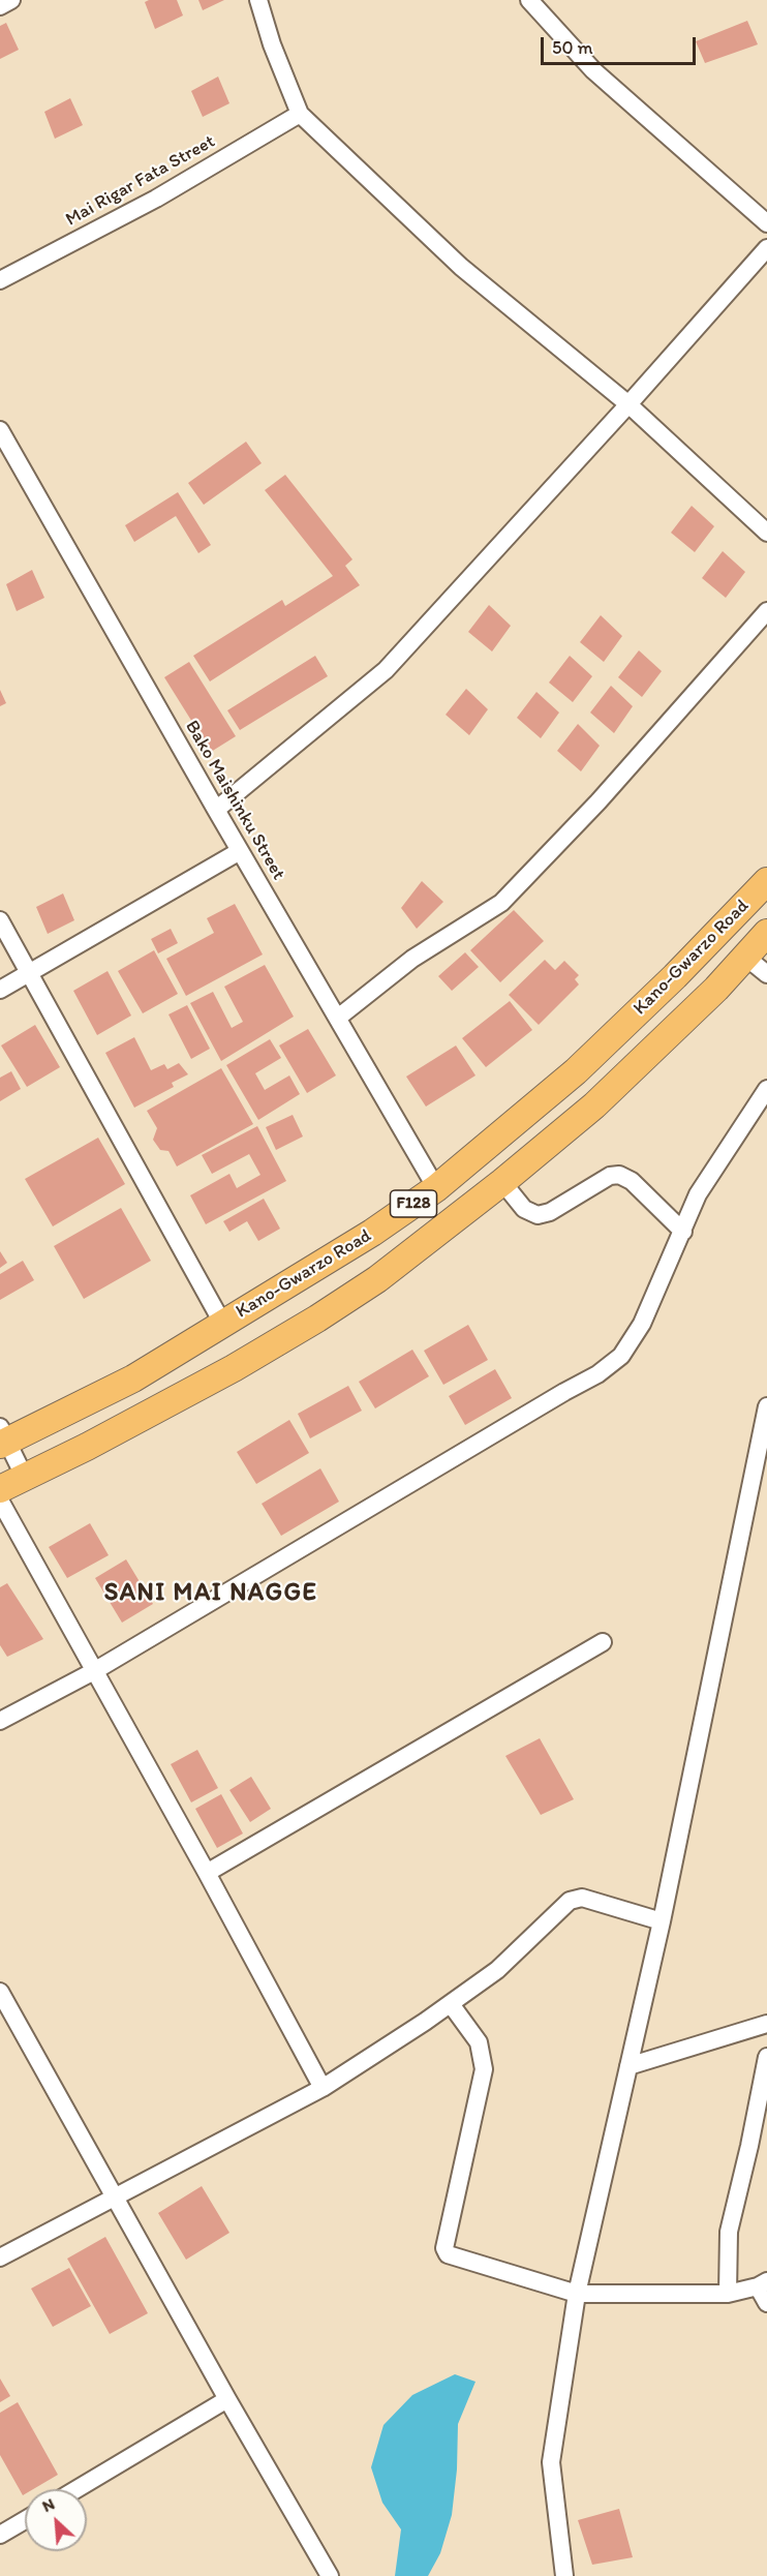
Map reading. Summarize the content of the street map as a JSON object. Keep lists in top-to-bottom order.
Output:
{
  "streets": {
    "main road": ["Kano-Gwarzo Road", "F128"],
    "street": ["Mai Rigar Fata Street", "Bako Maishinku Street"]
  },
  "crossings": [
    ["Bako Maishinku Street", "Kano-Gwarzo Road"]
  ],
  "districts": ["SANI MAI NAGGE"],
  "scale_bar": "50 m",
  "north": "top left"
}
